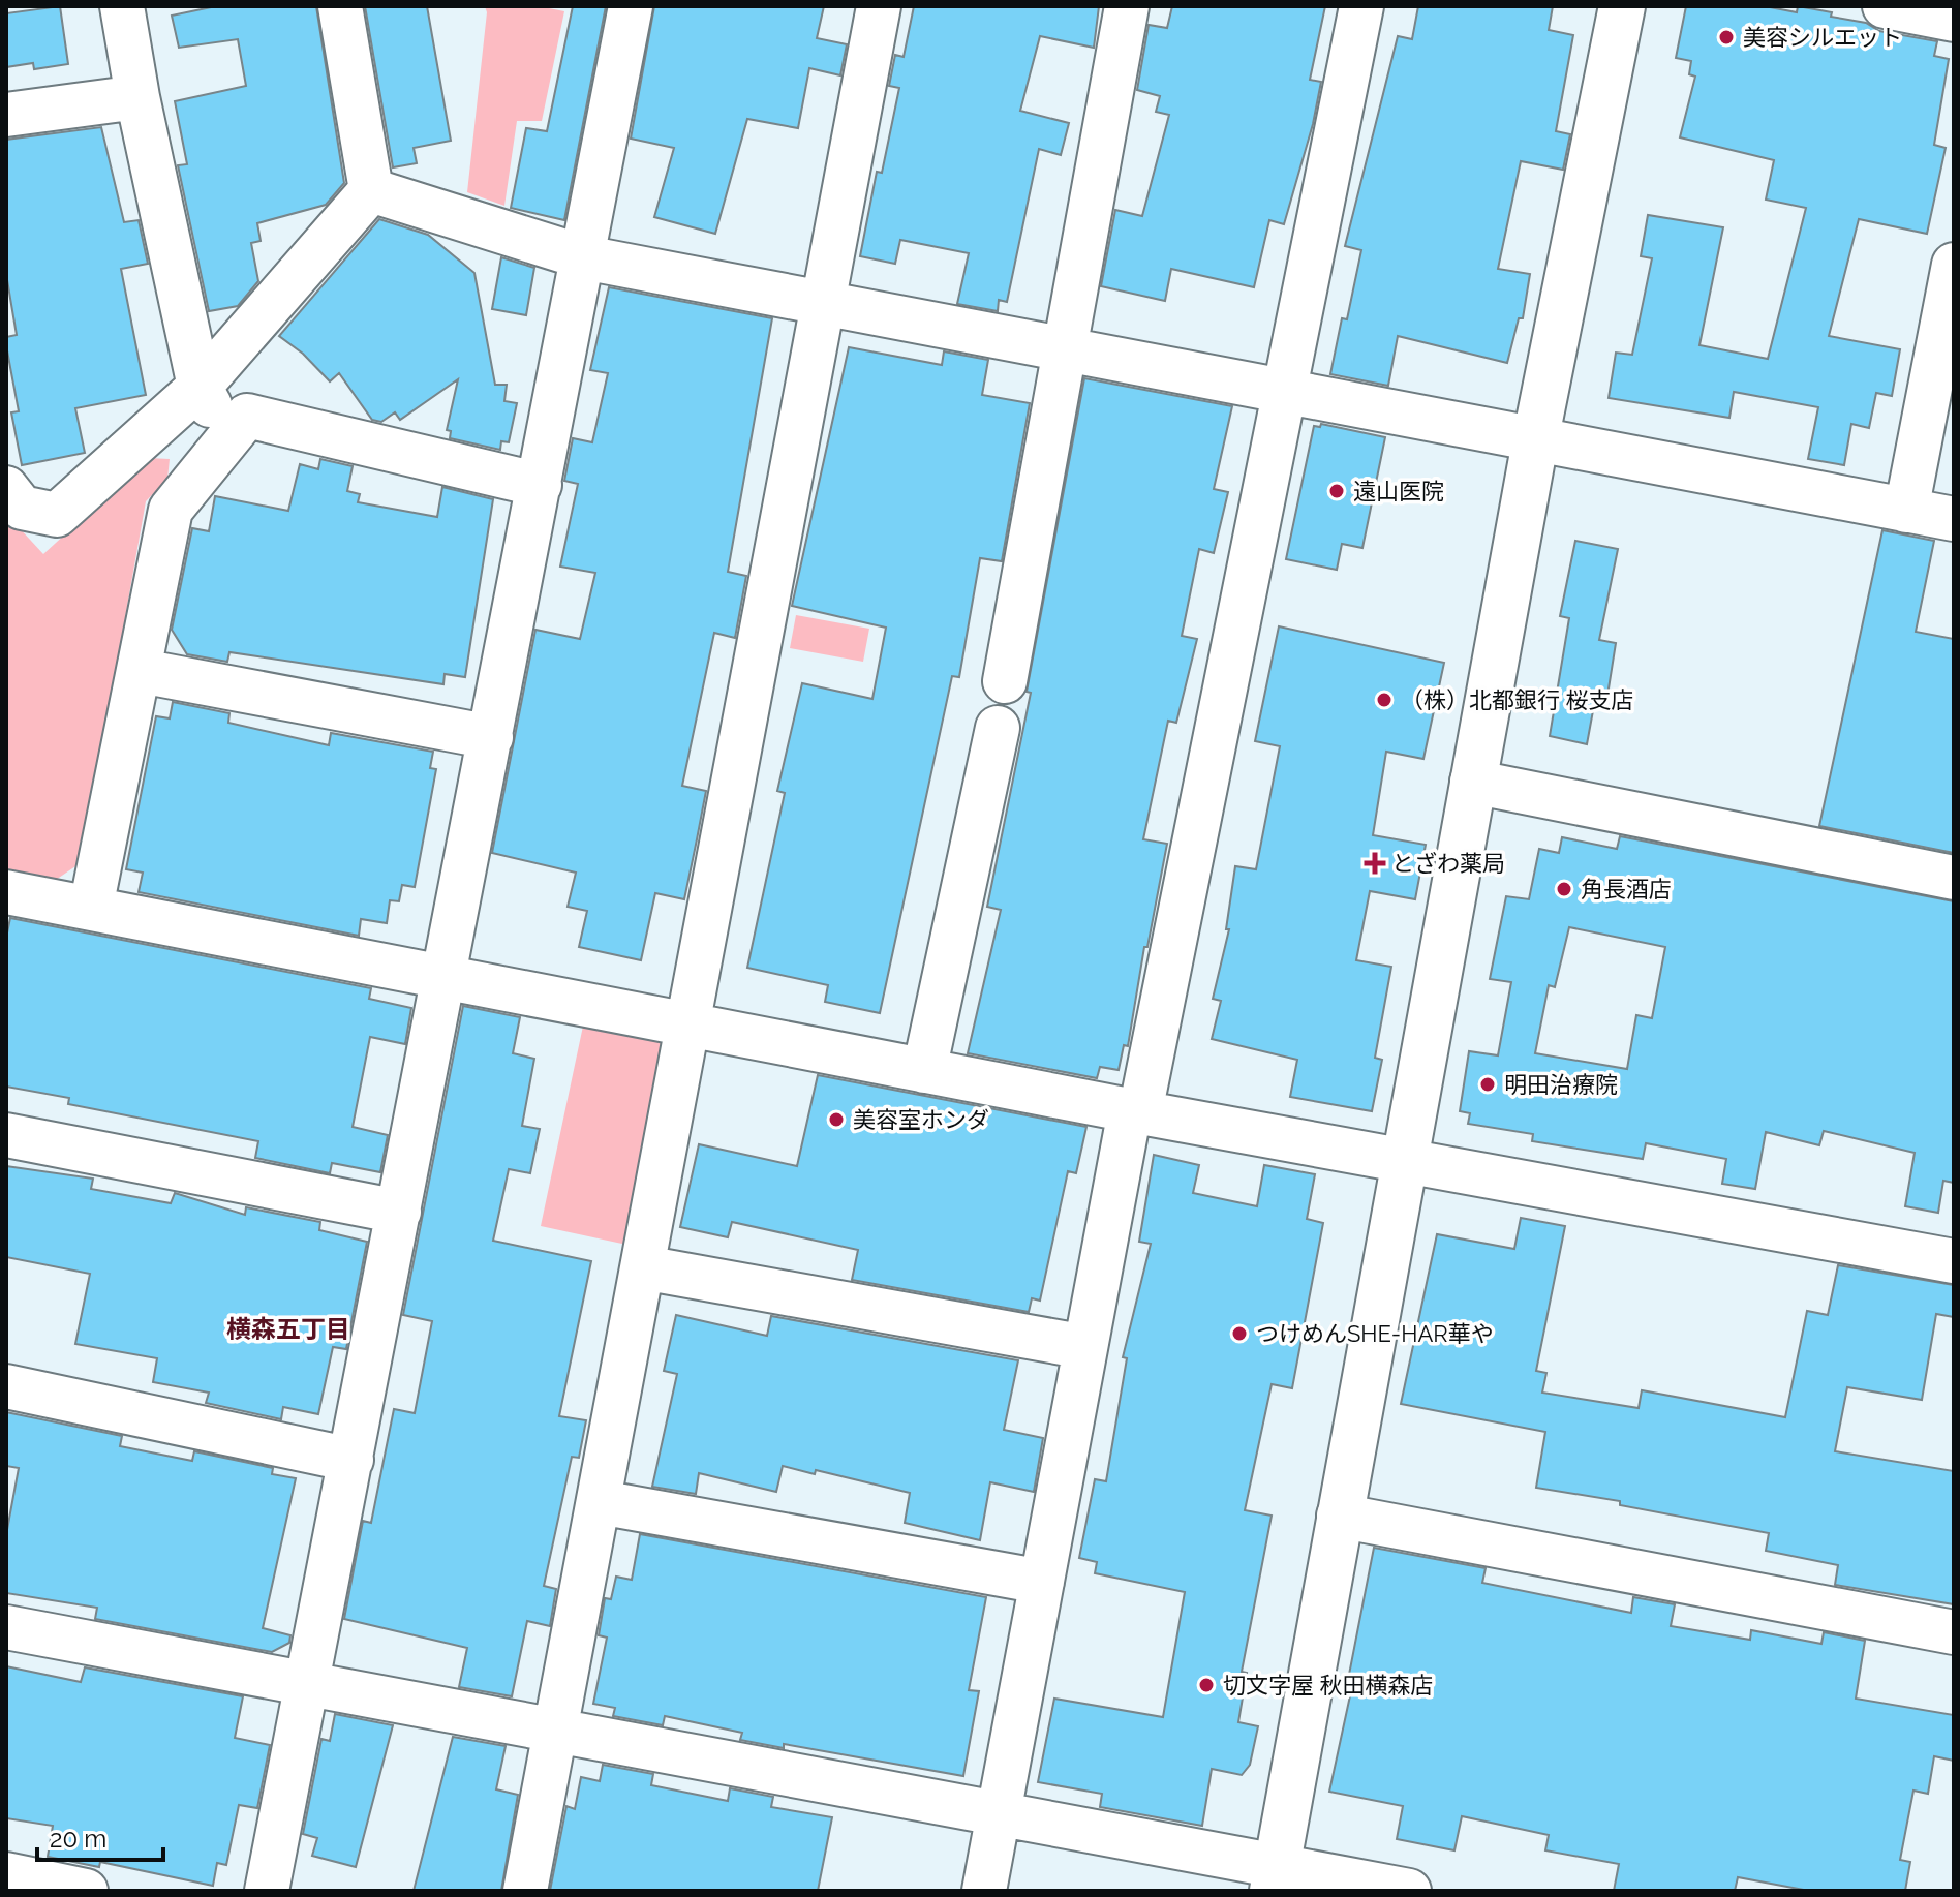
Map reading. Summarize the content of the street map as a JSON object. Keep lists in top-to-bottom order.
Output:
{
  "districts": ["横森五丁目"],
  "places": {
    "other": [
      "美容シルエット",
      "遠山医院",
      "（株）北都銀行 桜支店",
      "角長酒店",
      "明田治療院",
      "美容室ホンダ",
      "つけめんSHE-HAR華や",
      "切文字屋 秋田横森店"
    ],
    "health": ["とざわ薬局"]
  },
  "scale_bar": "20 m"
}
